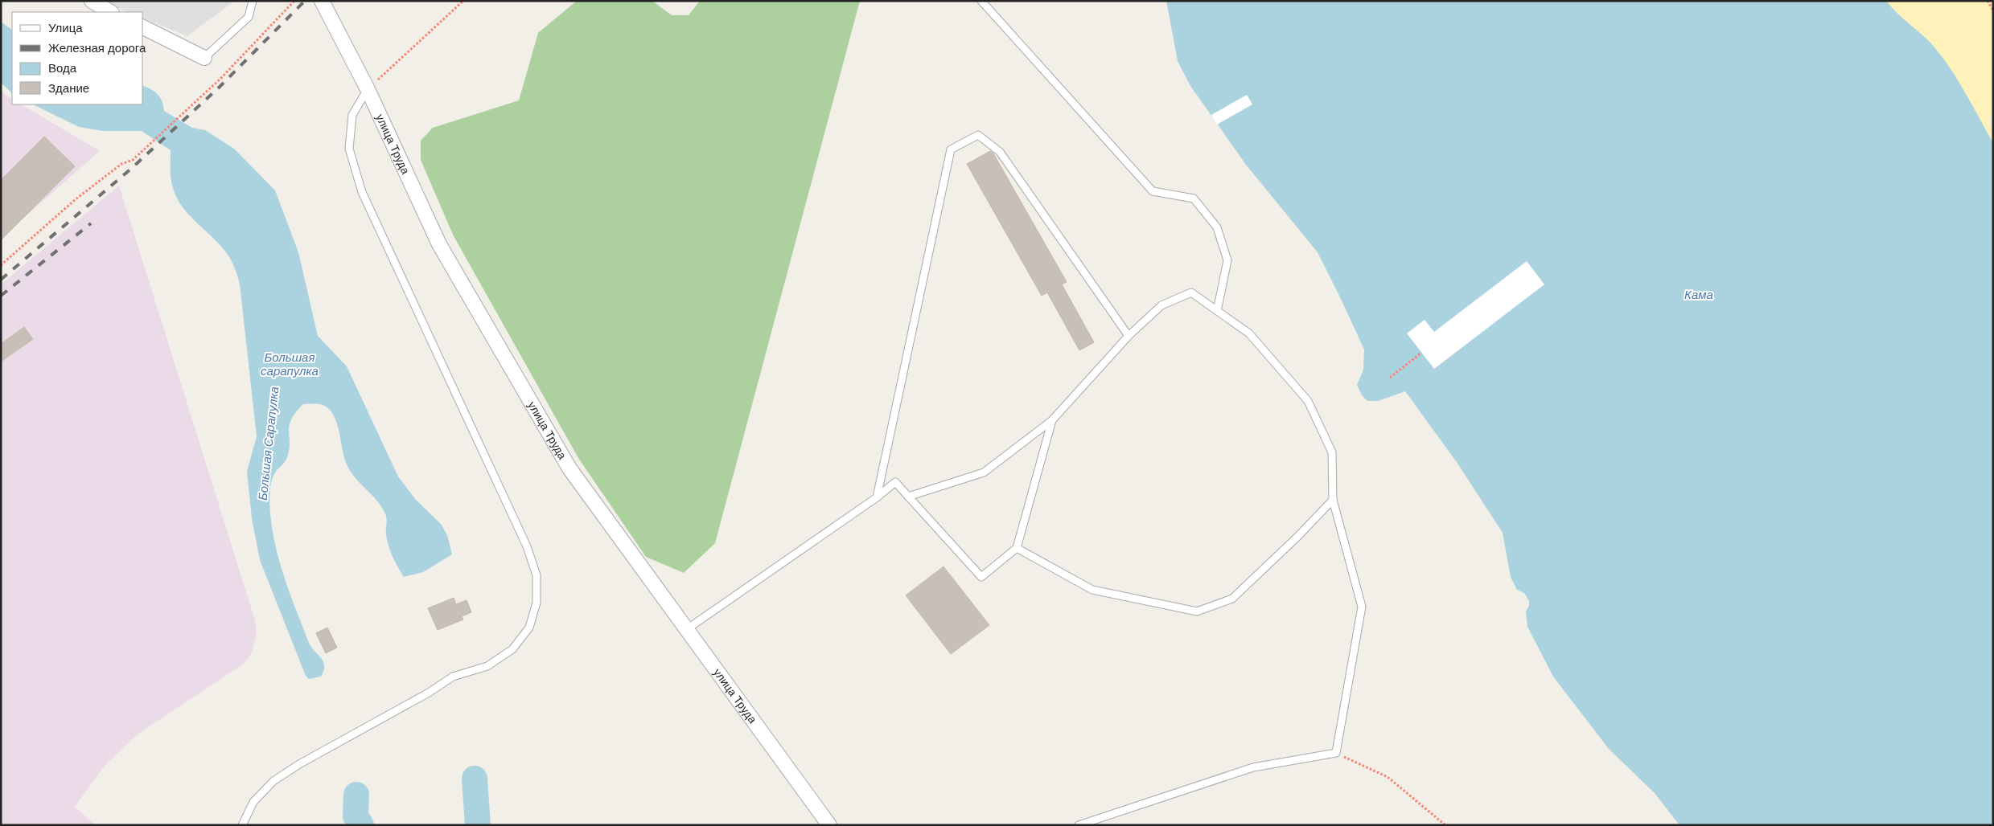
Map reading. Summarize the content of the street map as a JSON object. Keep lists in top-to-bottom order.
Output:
{
  "streets": {
    "street": ["улица Труда"]
  },
  "water": ["Кама", "Большая сарапулка", "Большая Сарапулка"],
  "legend": [
    "Улица",
    "Железная дорога",
    "Вода",
    "Здание"
  ]
}
